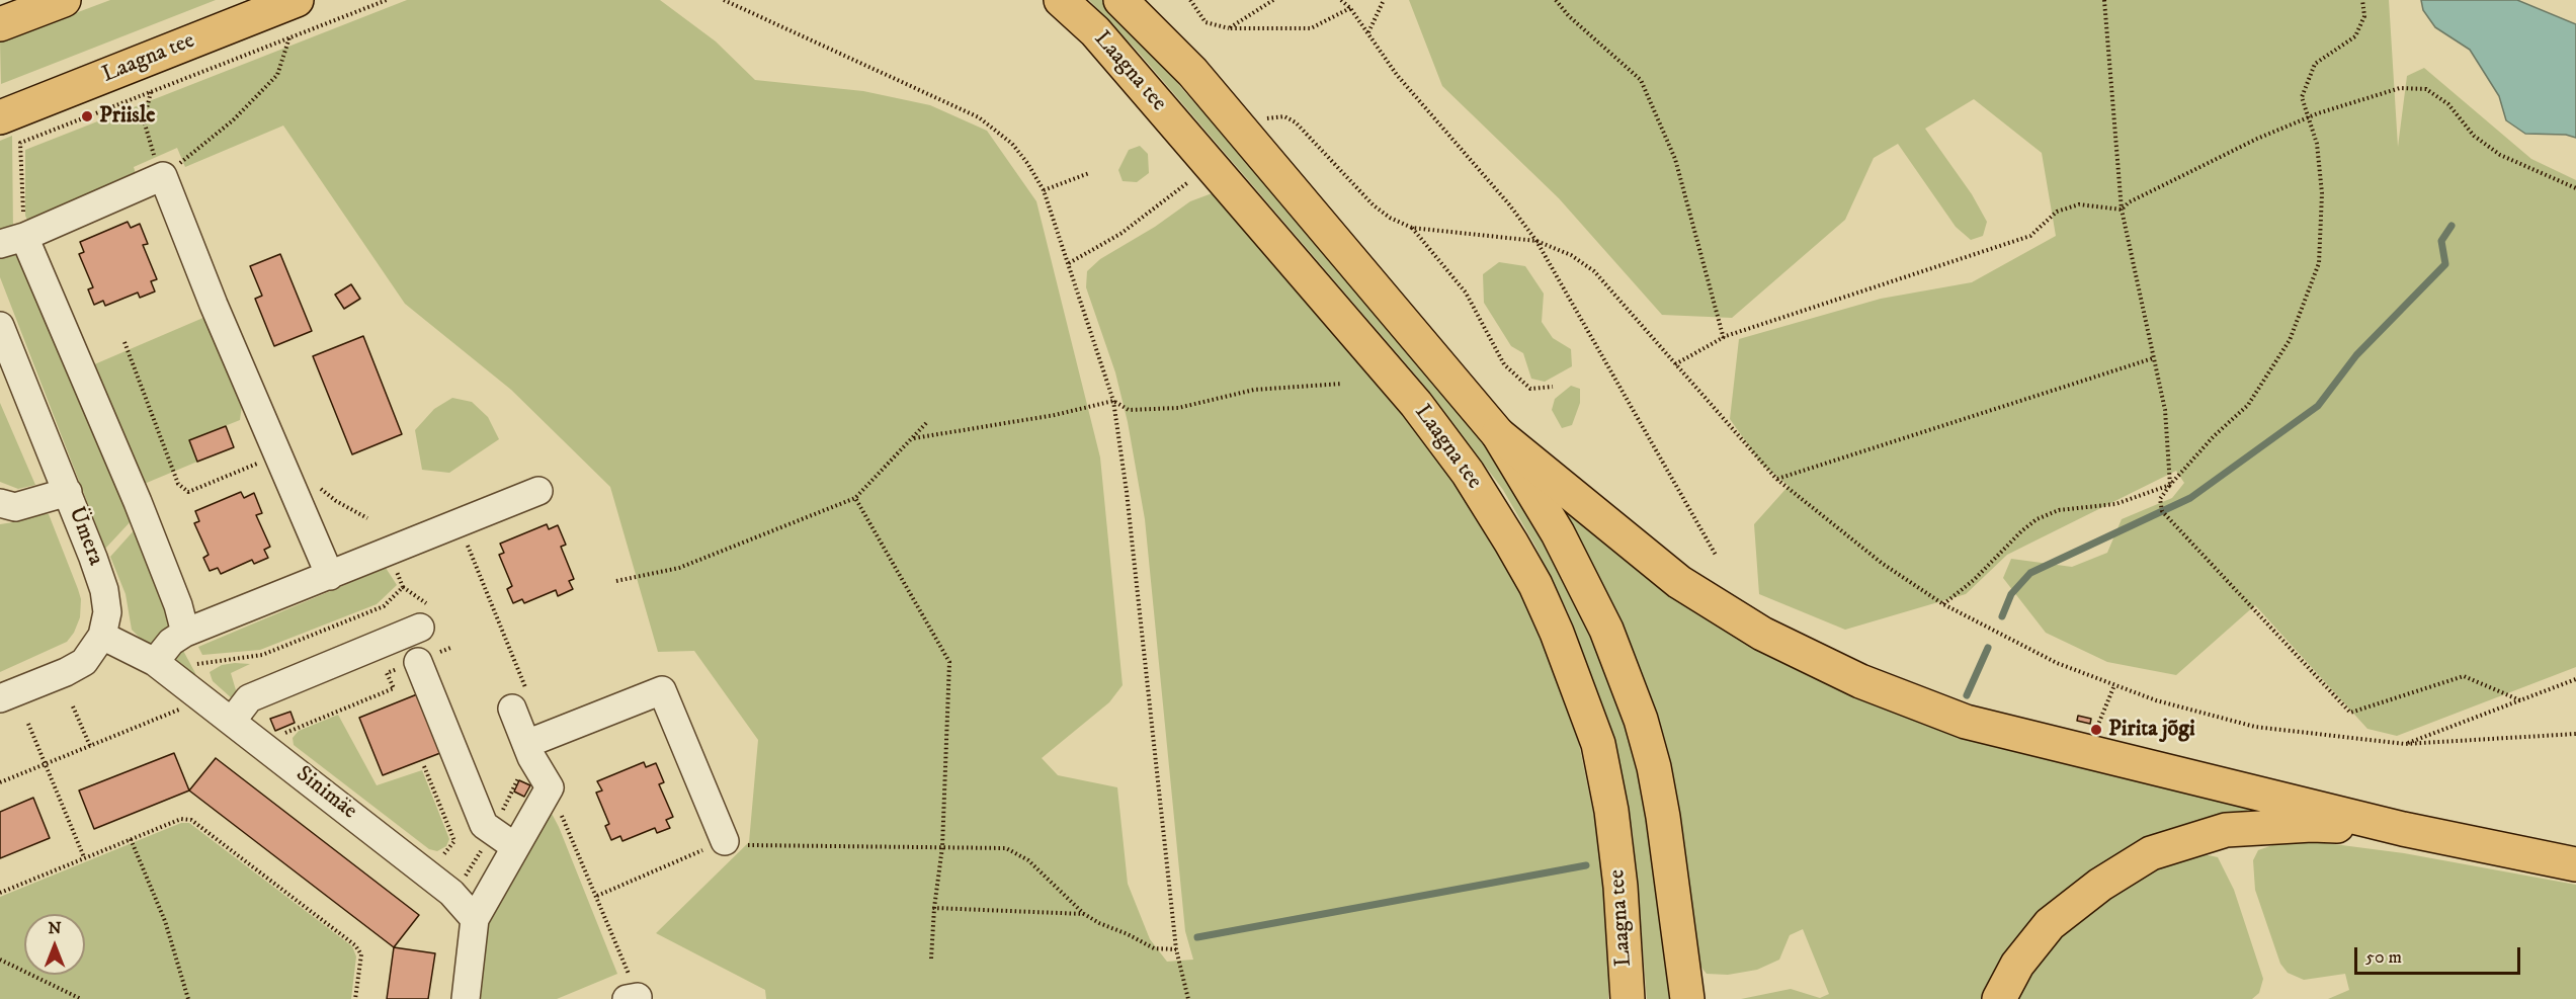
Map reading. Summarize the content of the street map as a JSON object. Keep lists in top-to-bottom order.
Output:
{
  "streets": {
    "main road": ["Laagna tee"],
    "street": ["Ümera", "Sinimäe"]
  },
  "crossings": [
    ["Ümera", "Sinimäe"]
  ],
  "places": ["Priisle", "Pirita jõgi"],
  "scale_bar": "50 m",
  "north": "top"
}
